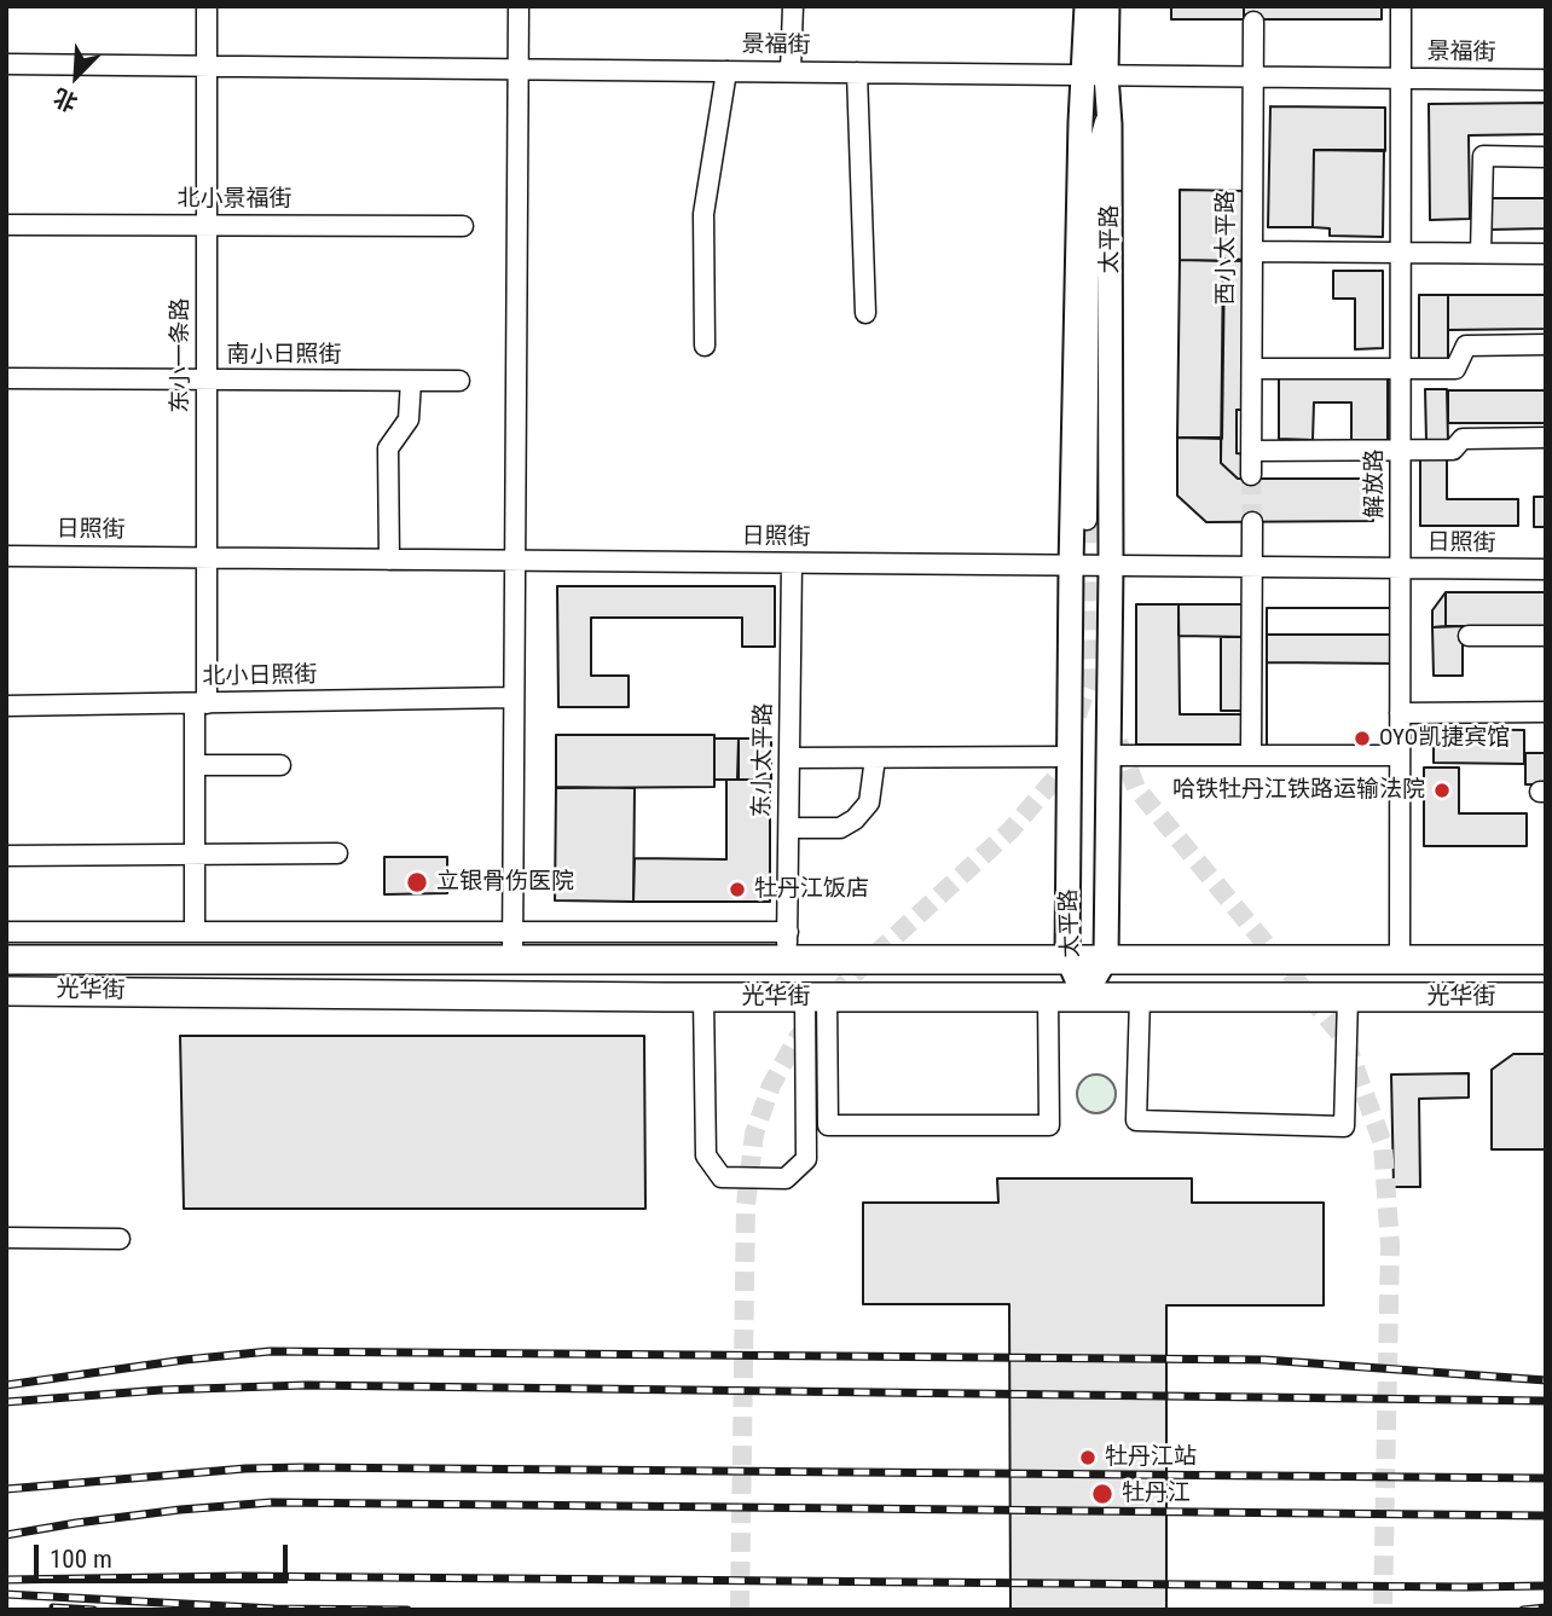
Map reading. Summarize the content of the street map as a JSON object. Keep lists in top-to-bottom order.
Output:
{
  "streets": {
    "highway": ["光华街"],
    "main road": ["太平路"],
    "street": [
      "景福街",
      "北小景福街",
      "西小太平路",
      "东小一条路",
      "南小日照街",
      "解放路",
      "日照街",
      "北小日照街",
      "东小太平路"
    ]
  },
  "crossings": [
    ["景福街", "太平路"],
    ["景福街", "西小太平路"],
    ["景福街", "东小一条路"],
    ["景福街", "解放路"],
    ["北小景福街", "东小一条路"],
    ["太平路", "日照街"],
    ["太平路", "光华街"],
    ["东小一条路", "南小日照街"],
    ["东小一条路", "日照街"],
    ["东小一条路", "北小日照街"],
    ["解放路", "日照街"],
    ["解放路", "光华街"],
    ["日照街", "东小太平路"],
    ["东小太平路", "光华街"]
  ],
  "places": [
    "OYO凯捷宾馆",
    "哈铁牡丹江铁路运输法院",
    "立银骨伤医院",
    "牡丹江饭店",
    "牡丹江站",
    "牡丹江"
  ],
  "scale_bar": "100 m",
  "north": "bottom left"
}
